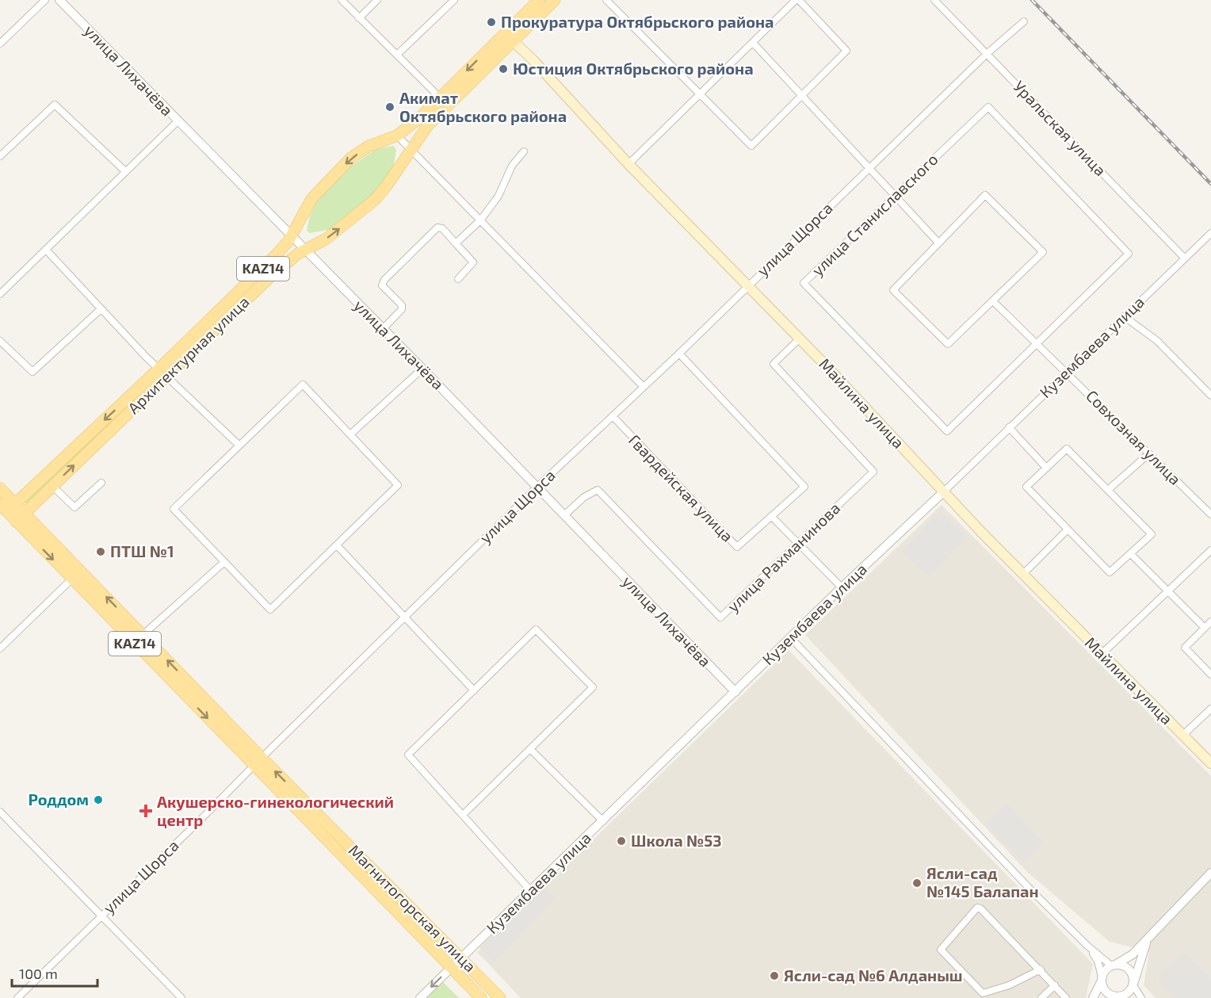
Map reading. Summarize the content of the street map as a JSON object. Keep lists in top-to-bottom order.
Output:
{
  "streets": {
    "main road": [
      "KAZ14",
      "Архитектурная улица",
      "Майлина улица",
      "Магнитогорская улица"
    ],
    "street": [
      "улица Лихачёва",
      "Уральская улица",
      "улица Станиславского",
      "улица Щорса",
      "Кузембаева улица",
      "Совхозная улица",
      "Гвардейская улица",
      "улица Рахманинова"
    ]
  },
  "crossings": [
    ["улица Лихачёва", "улица Щорса"],
    ["улица Лихачёва", "Кузембаева улица"],
    ["улица Лихачёва", "Архитектурная улица"],
    ["улица Лихачёва", "улица Рахманинова"],
    ["Уральская улица", "улица Щорса"],
    ["Уральская улица", "Кузембаева улица"],
    ["улица Станиславского", "Совхозная улица"],
    ["улица Щорса", "Майлина улица"],
    ["улица Щорса", "Гвардейская улица"],
    ["улица Щорса", "Магнитогорская улица"],
    ["Кузембаева улица", "Майлина улица"],
    ["Кузембаева улица", "Совхозная улица"],
    ["Кузембаева улица", "Магнитогорская улица"],
    ["Архитектурная улица", "Майлина улица"],
    ["Архитектурная улица", "Магнитогорская улица"],
    ["Майлина улица", "улица Рахманинова"]
  ],
  "places": {
    "other": [
      "Прокуратура Октябрьского района",
      "Юстиция Октябрьского района",
      "Акимат Октябрьского района",
      "ПТШ №1",
      "Роддом",
      "Школа №53",
      "Ясли-сад №145 Балапан",
      "Ясли-сад №6 Алданыш"
    ],
    "health": ["Акушерско-гинекологический центр"]
  },
  "scale_bar": "100 m"
}
